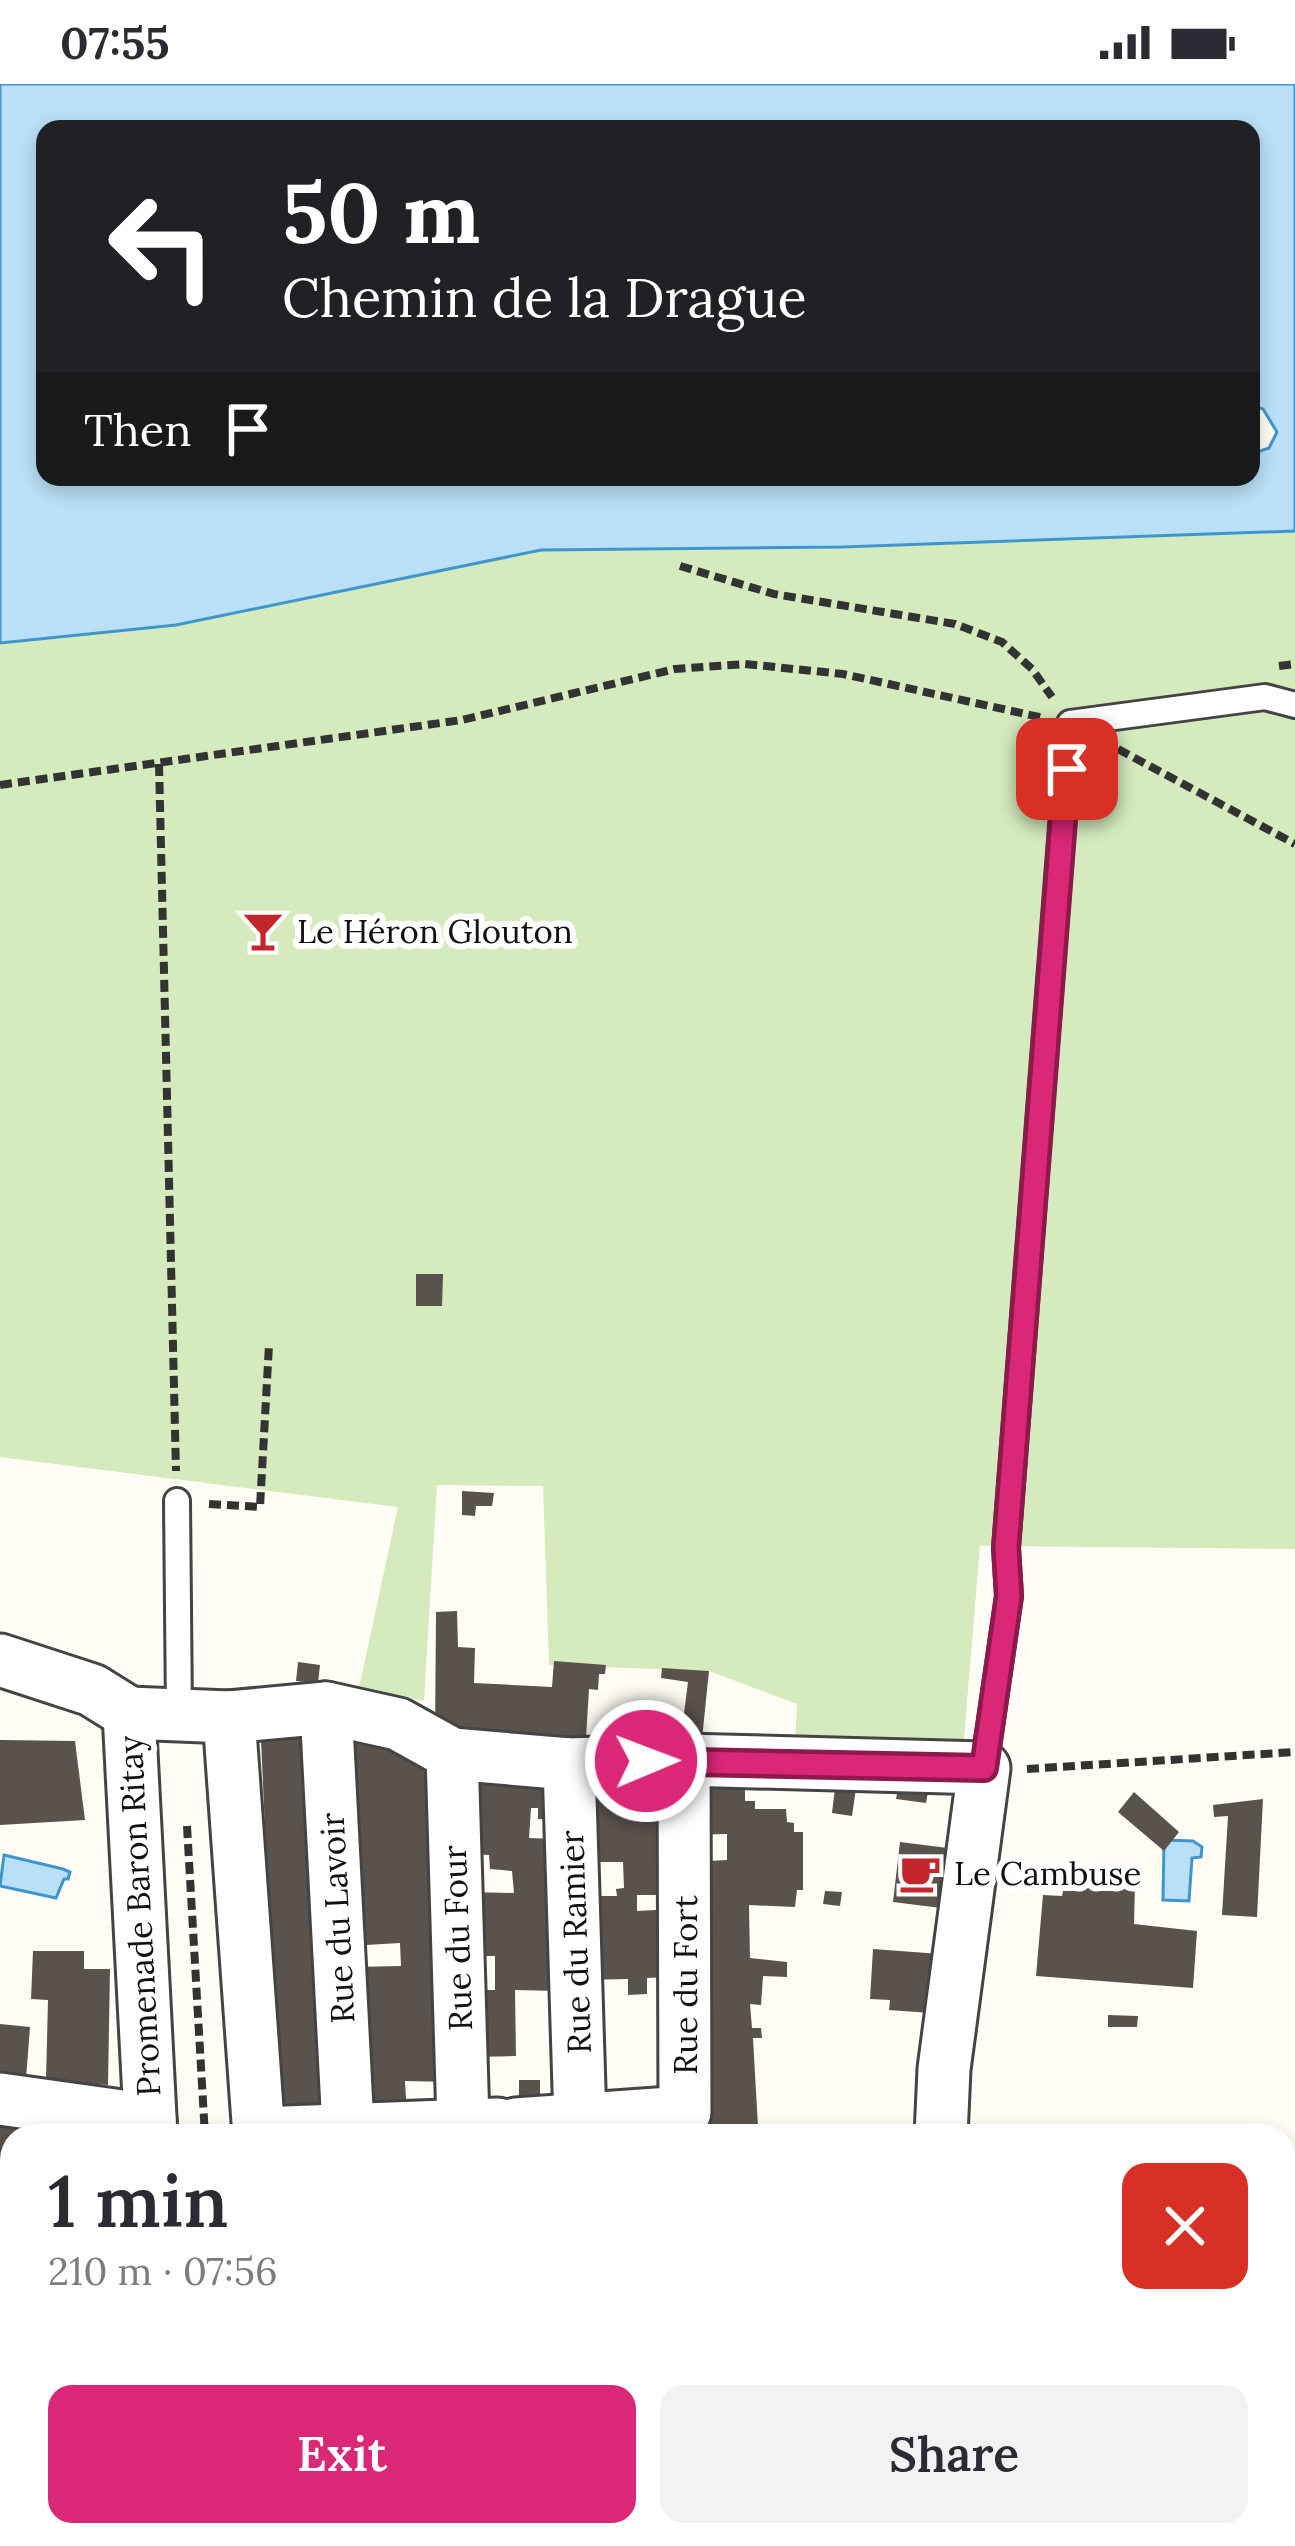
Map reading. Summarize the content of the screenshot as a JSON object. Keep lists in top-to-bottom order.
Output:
{
  "streets": {
    "street": [
      "Promenade Baron Ritay",
      "Rue du Lavoir",
      "Rue du Four",
      "Rue du Ramier",
      "Rue du Fort"
    ]
  },
  "crossings": [
    ["Promenade Baron Ritay", "Rue du Lavoir"],
    ["Promenade Baron Ritay", "Rue du Four"],
    ["Rue du Four", "Rue du Fort"],
    ["Rue du Ramier", "Rue du Fort"]
  ],
  "places": {
    "bar": ["Le Héron Glouton"],
    "cafe": ["Le Cambuse"]
  },
  "page": {
    "status": "07:55",
    "turn": ["50 m", "Chemin de la Drague"],
    "then": "Then",
    "heading": ["1 min", "210 m · 07:56"],
    "buttons": ["Exit", "Share"]
  }
}
